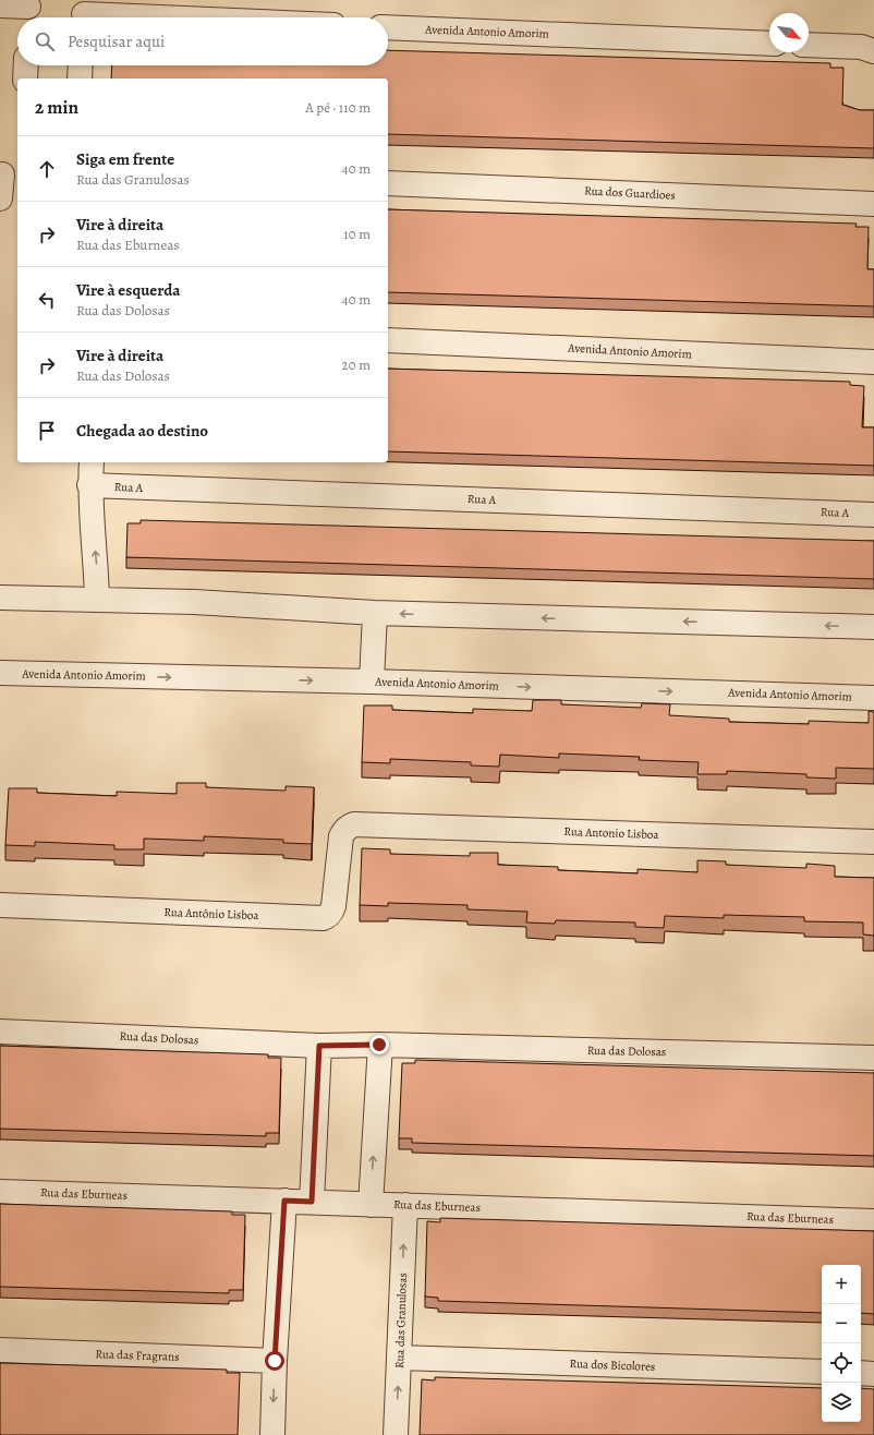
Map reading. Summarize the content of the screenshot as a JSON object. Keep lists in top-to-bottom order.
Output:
{
  "streets": {
    "street": [
      "Avenida Antonio Amorim",
      "Rua dos Guardioes",
      "Rua A",
      "Rua Antonio Lisboa",
      "Rua Antônio Lisboa",
      "Rua das Dolosas",
      "Rua das Eburneas",
      "Rua das Granulosas",
      "Rua das Fragrans",
      "Rua dos Bicolores"
    ]
  },
  "crossings": [
    ["Rua Antonio Lisboa", "Rua Antônio Lisboa"],
    ["Rua das Eburneas", "Rua das Granulosas"],
    ["Rua das Granulosas", "Rua dos Bicolores"]
  ],
  "north": "bottom right",
  "page": {
    "search": "Pesquisar aqui",
    "heading": ["2 min", "A pé · 110 m"],
    "list": [
      ["Siga em frente", "Rua das Granulosas", "40 m"],
      ["Vire à direita", "Rua das Eburneas", "10 m"],
      ["Vire à esquerda", "Rua das Dolosas", "40 m"],
      ["Vire à direita", "Rua das Dolosas", "20 m"],
      "Chegada ao destino"
    ],
    "map_buttons": ["+", "−"]
  }
}
